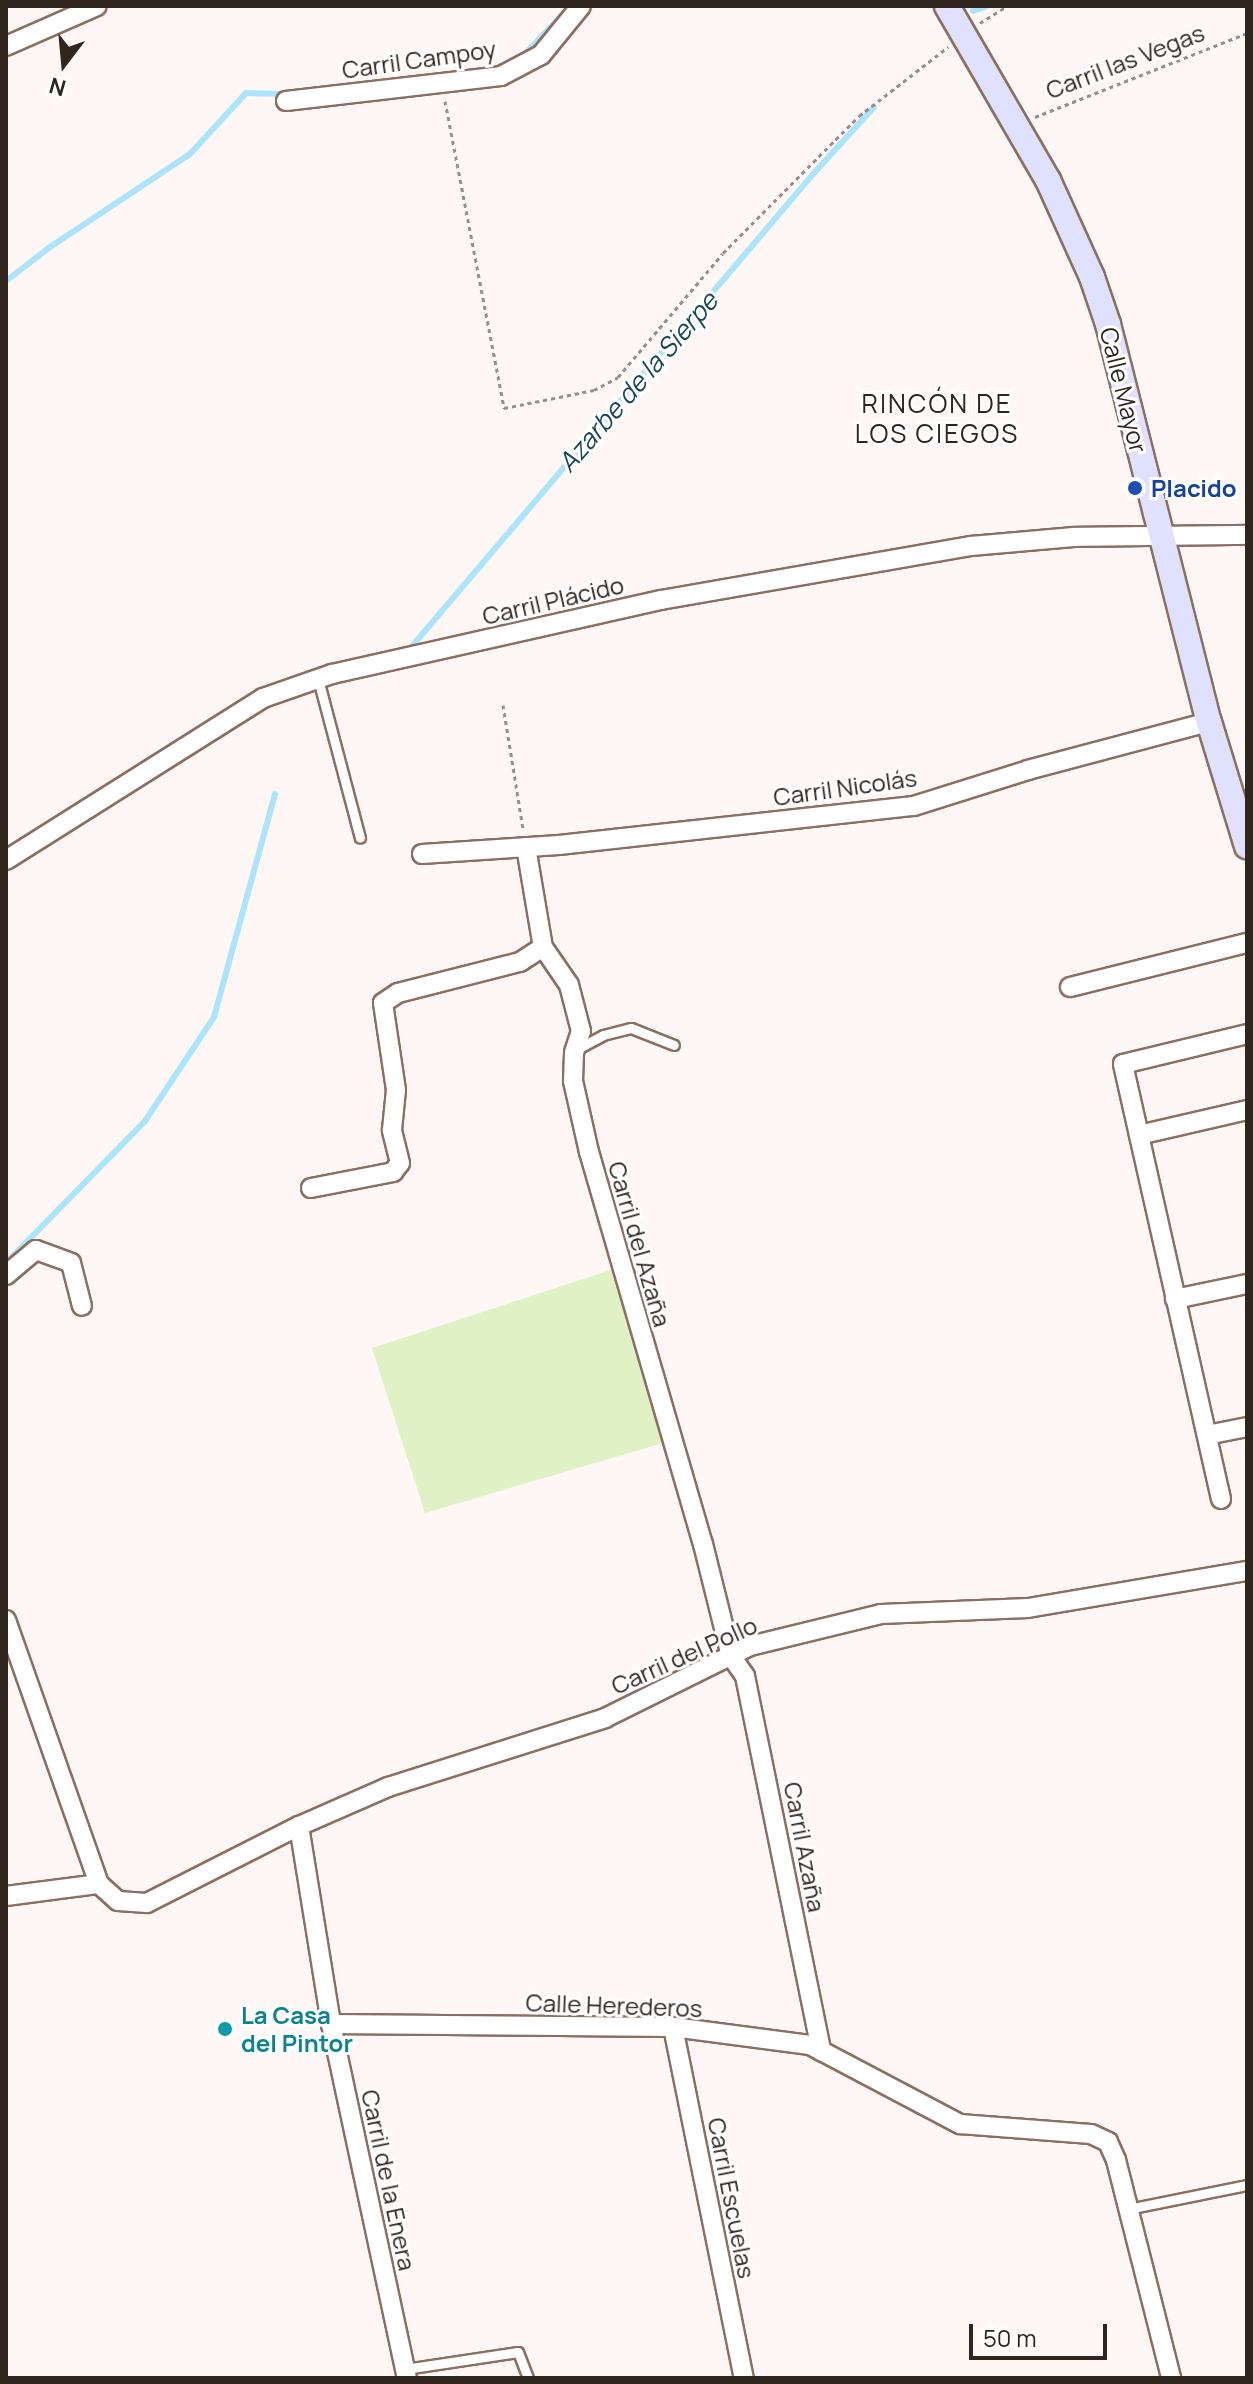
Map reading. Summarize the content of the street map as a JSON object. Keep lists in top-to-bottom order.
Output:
{
  "streets": {
    "main road": ["Calle Mayor"],
    "street": [
      "Carril Campoy",
      "Carril Plácido",
      "Carril Nicolás",
      "Carril del Azaña",
      "Carril del Pollo",
      "Carril Azaña",
      "Calle Herederos",
      "Carril de la Enera",
      "Carril Escuelas"
    ],
    "path": ["Carril las Vegas"]
  },
  "crossings": [
    ["Carril las Vegas", "Calle Mayor"],
    ["Calle Mayor", "Carril Plácido"],
    ["Calle Mayor", "Carril Nicolás"],
    ["Carril Nicolás", "Carril del Azaña"],
    ["Carril del Azaña", "Carril del Pollo"],
    ["Carril del Azaña", "Carril Azaña"],
    ["Carril del Pollo", "Carril Azaña"],
    ["Carril del Pollo", "Carril de la Enera"],
    ["Carril Azaña", "Calle Herederos"],
    ["Calle Herederos", "Carril de la Enera"],
    ["Calle Herederos", "Carril Escuelas"]
  ],
  "districts": ["RINCÓN DE LOS CIEGOS"],
  "water": ["Azarbe de la Sierpe"],
  "places": ["Placido", "La Casa del Pintor"],
  "scale_bar": "50 m",
  "north": "bottom"
}
